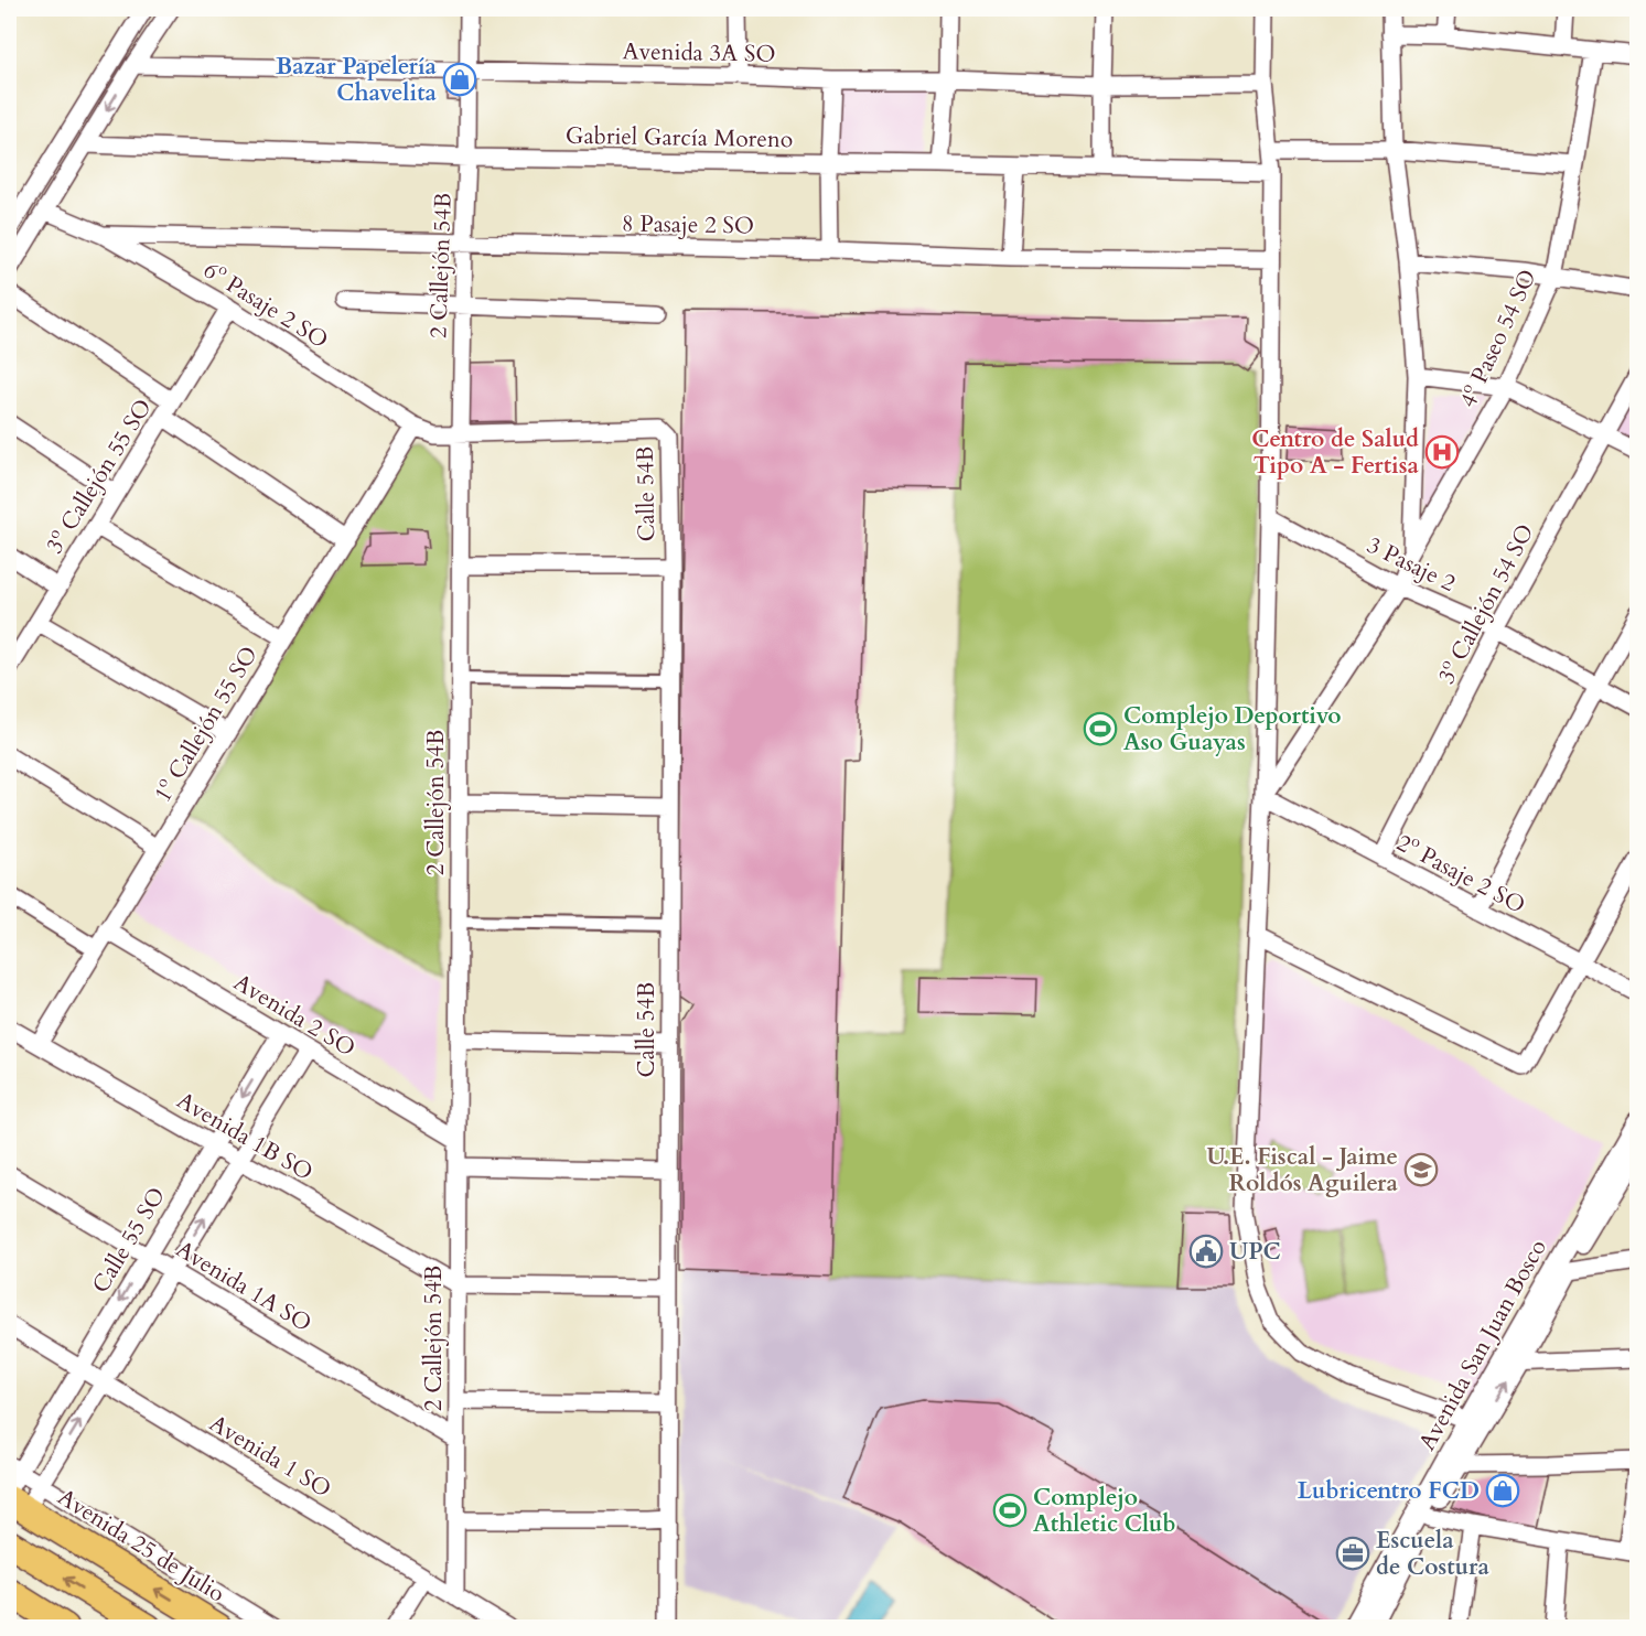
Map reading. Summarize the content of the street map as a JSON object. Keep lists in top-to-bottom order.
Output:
{
  "streets": {
    "main road": ["Avenida 25 de Julio"],
    "street": [
      "Avenida 3A SO",
      "Gabriel García Moreno",
      "8 Pasaje 2 SO",
      "2 Callejón 54B",
      "6º Pasaje 2 SO",
      "4º Paseo 54 SO",
      "3º Callejón 55 SO",
      "Calle 54B",
      "3 Pasaje 2",
      "3º Callejón 54 SO",
      "1º Callejón 55 SO",
      "2º Pasaje 2 SO",
      "Avenida 2 SO",
      "Avenida 1B SO",
      "Calle 55 SO",
      "Avenida 1A SO",
      "Avenida San Juan Bosco",
      "Avenida 1 SO"
    ]
  },
  "crossings": [
    ["Avenida 3A SO", "2 Callejón 54B"],
    ["Gabriel García Moreno", "2 Callejón 54B"],
    ["8 Pasaje 2 SO", "2 Callejón 54B"],
    ["8 Pasaje 2 SO", "6º Pasaje 2 SO"],
    ["2 Callejón 54B", "6º Pasaje 2 SO"],
    ["2 Callejón 54B", "Avenida 2 SO"],
    ["2 Callejón 54B", "Avenida 1B SO"],
    ["2 Callejón 54B", "Avenida 1A SO"],
    ["2 Callejón 54B", "Avenida 1 SO"],
    ["6º Pasaje 2 SO", "3º Callejón 55 SO"],
    ["6º Pasaje 2 SO", "Calle 54B"],
    ["6º Pasaje 2 SO", "1º Callejón 55 SO"],
    ["4º Paseo 54 SO", "3 Pasaje 2"],
    ["4º Paseo 54 SO", "2º Pasaje 2 SO"],
    ["3 Pasaje 2", "3º Callejón 54 SO"],
    ["3º Callejón 54 SO", "2º Pasaje 2 SO"],
    ["1º Callejón 55 SO", "Avenida 2 SO"],
    ["1º Callejón 55 SO", "Avenida 1B SO"],
    ["Avenida 2 SO", "Calle 55 SO"],
    ["Avenida 1B SO", "Calle 55 SO"],
    ["Calle 55 SO", "Avenida 1A SO"],
    ["Calle 55 SO", "Avenida 1 SO"],
    ["Calle 55 SO", "Avenida 25 de Julio"]
  ],
  "places": {
    "shop": ["Bazar Papelería Chavelita", "Lubricentro FCD"],
    "hospital": ["Centro de Salud Tipo A - Fertisa"],
    "sports": ["Complejo Deportivo Aso Guayas", "Complejo Athletic Club"],
    "school or university": ["U.E. Fiscal - Jaime Roldós Aguilera"],
    "public building": ["UPC"],
    "office": ["Escuela de Costura"]
  }
}
